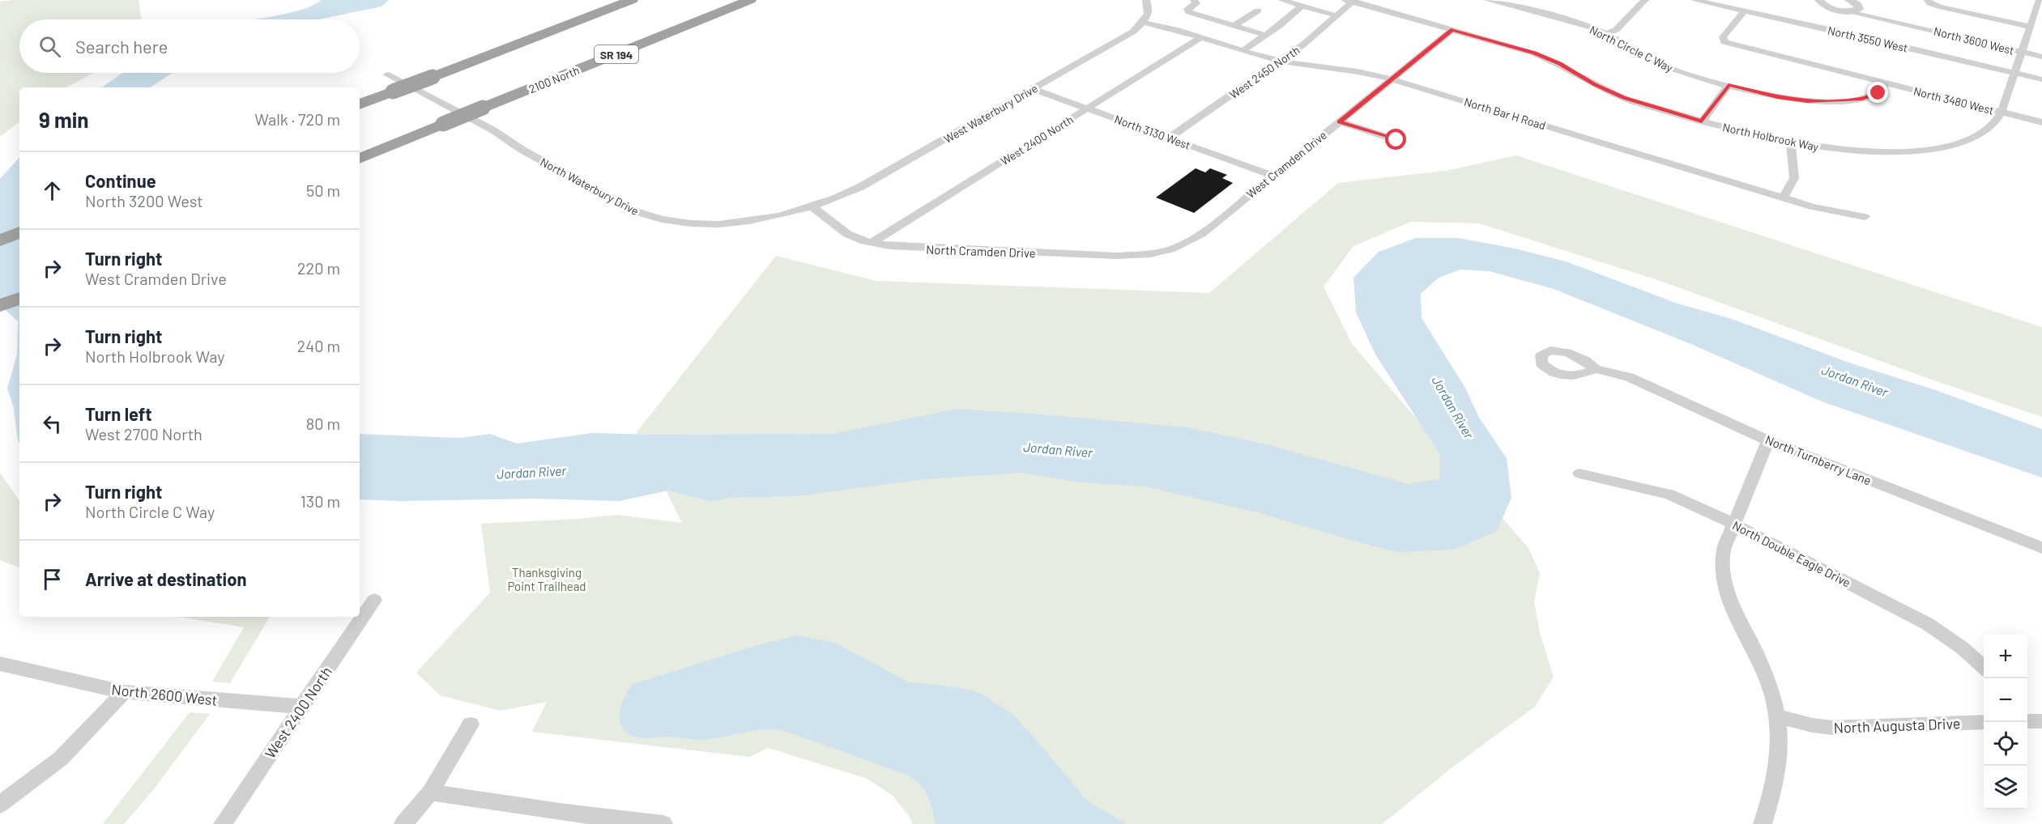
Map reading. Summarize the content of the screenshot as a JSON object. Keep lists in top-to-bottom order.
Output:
{
  "streets": {
    "highway": ["SR 194", "2100 North"],
    "street": [
      "North 3550 West",
      "North 3600 West",
      "North Circle C Way",
      "West 2450 North",
      "North 3480 West",
      "West Waterbury Drive",
      "North Bar H Road",
      "North 3130 West",
      "North Holbrook Way",
      "West 2400 North",
      "West Cramden Drive",
      "North Waterbury Drive",
      "North Cramden Drive",
      "North Turnberry Lane",
      "North Double Eagle Drive",
      "North 2600 West",
      "North Augusta Drive"
    ]
  },
  "crossings": [
    ["North 3550 West", "North 3480 West"],
    ["North 3550 West", "North Holbrook Way"],
    ["North 3600 West", "North Holbrook Way"],
    ["North Circle C Way", "North 3480 West"],
    ["West 2450 North", "North Bar H Road"],
    ["West 2450 North", "North 3130 West"],
    ["West 2450 North", "North Holbrook Way"],
    ["North 3480 West", "North Holbrook Way"],
    ["West Waterbury Drive", "North Bar H Road"],
    ["West Waterbury Drive", "North 3130 West"],
    ["West Waterbury Drive", "North Waterbury Drive"],
    ["West Waterbury Drive", "North Cramden Drive"],
    ["North Bar H Road", "West 2400 North"],
    ["North Bar H Road", "West Cramden Drive"],
    ["North 3130 West", "West 2400 North"],
    ["North 3130 West", "West Cramden Drive"],
    ["North Holbrook Way", "West Cramden Drive"],
    ["West 2400 North", "North Cramden Drive"],
    ["West 2400 North", "North 2600 West"],
    ["West Cramden Drive", "North Cramden Drive"],
    ["North Waterbury Drive", "North Cramden Drive"]
  ],
  "water": ["Jordan River"],
  "parks": ["Thanksgiving Point Trailhead"],
  "page": {
    "search": "Search here",
    "heading": ["9 min", "Walk · 720 m"],
    "list": [
      ["Continue", "North 3200 West", "50 m"],
      ["Turn right", "West Cramden Drive", "220 m"],
      ["Turn right", "North Holbrook Way", "240 m"],
      ["Turn left", "West 2700 North", "80 m"],
      ["Turn right", "North Circle C Way", "130 m"],
      "Arrive at destination"
    ],
    "map_buttons": ["+", "−"]
  }
}
